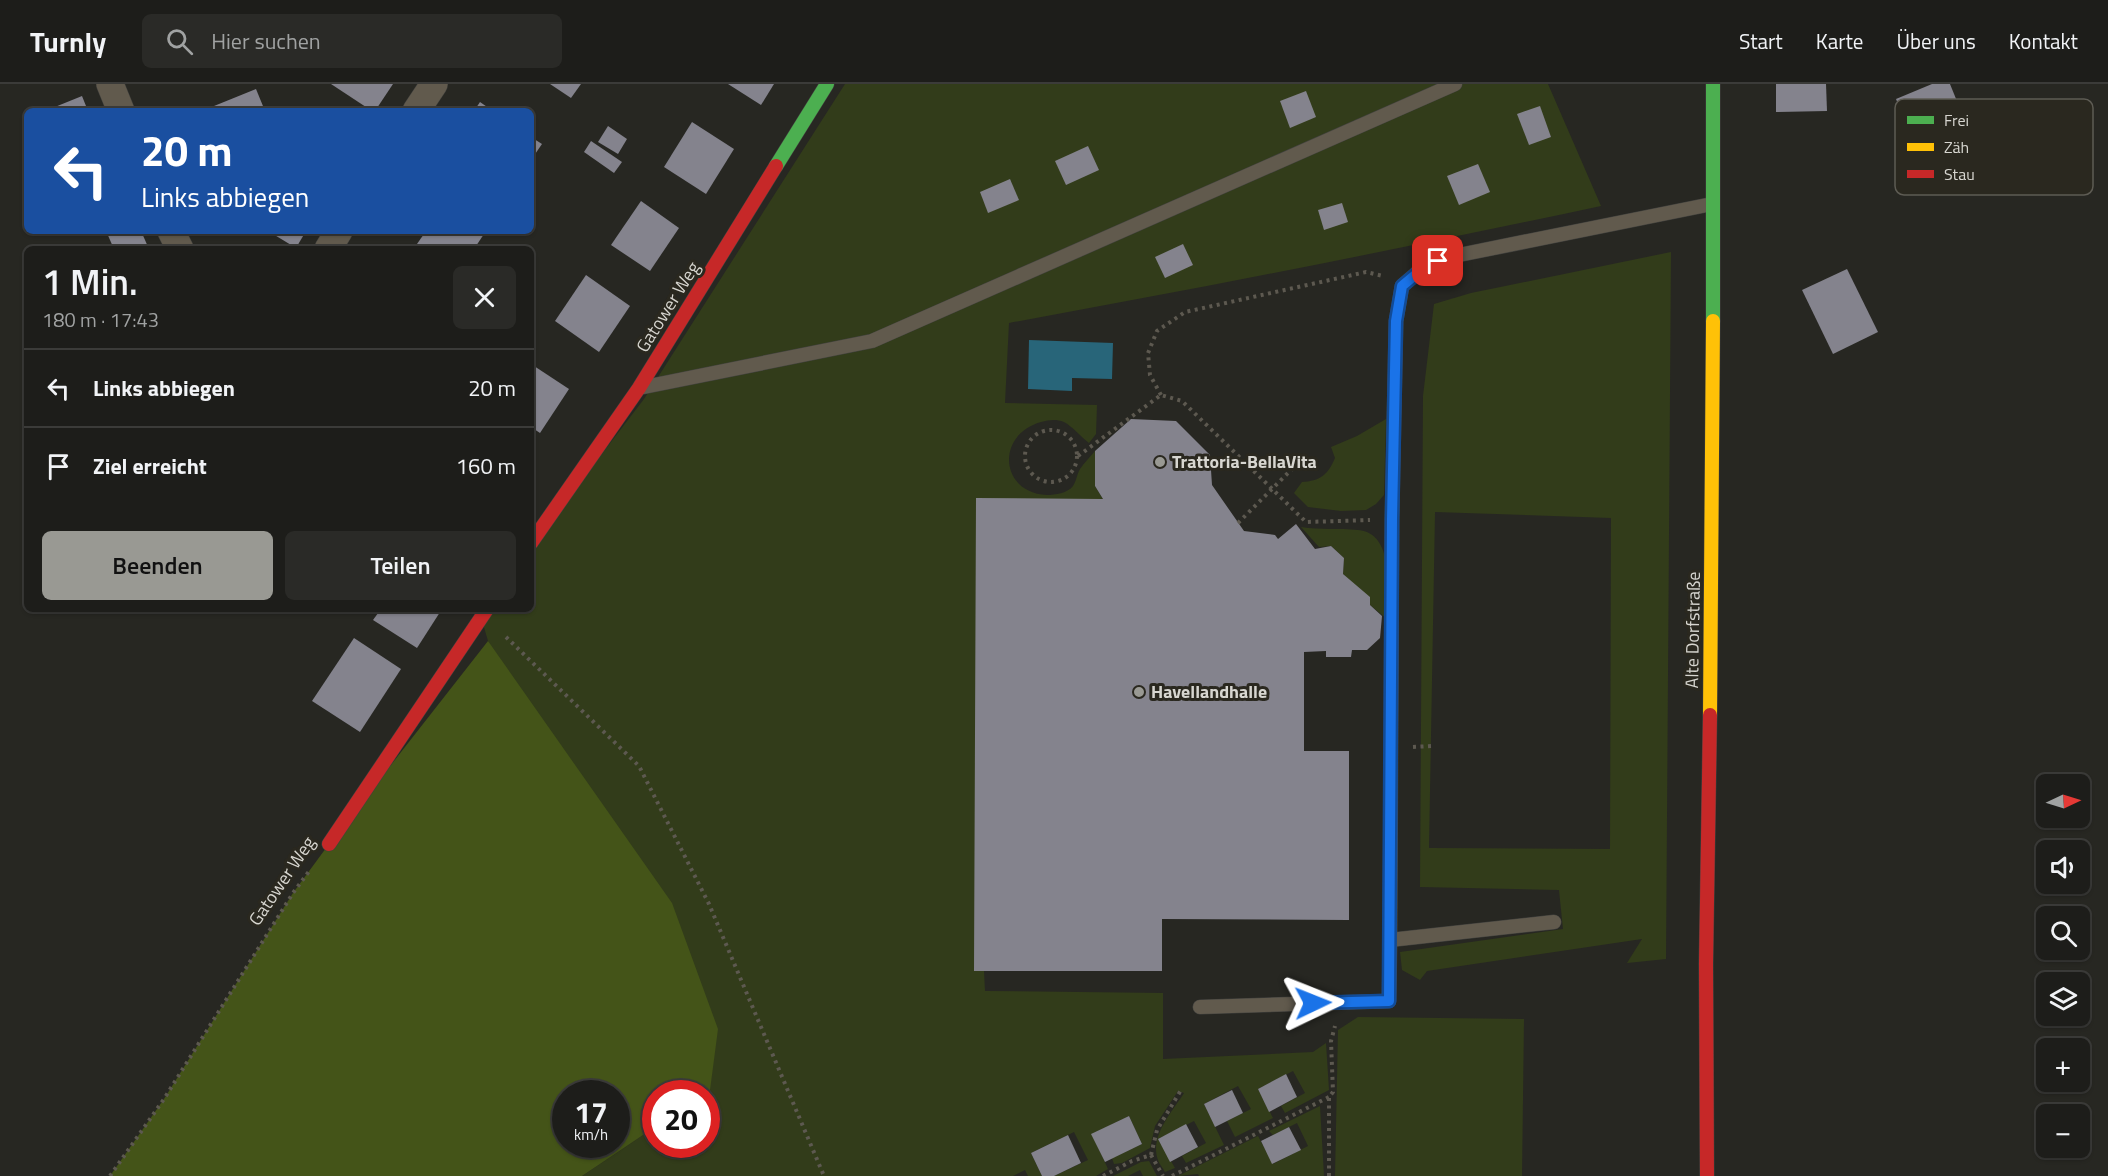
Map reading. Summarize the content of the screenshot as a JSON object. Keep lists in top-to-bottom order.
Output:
{
  "streets": {
    "street": ["Gatower Weg", "Alte Dorfstraße"]
  },
  "places": ["Trattoria-BellaVita", "Havellandhalle"],
  "legend": ["Frei", "Zäh", "Stau"],
  "north": "right",
  "page": {
    "header": "Turnly",
    "search": "Hier suchen",
    "nav": [
      "Start",
      "Karte",
      "Über uns",
      "Kontakt"
    ],
    "turn": ["20 m", "Links abbiegen"],
    "heading": ["1 Min.", "180 m · 17:43"],
    "list": [
      {
        "name": "Links abbiegen",
        "value": "20 m"
      },
      {
        "name": "Ziel erreicht",
        "value": "160 m"
      }
    ],
    "buttons": ["Beenden", "Teilen"],
    "map_buttons": ["+", "−"],
    "speed": "17 km/h",
    "limit": "20"
  }
}
